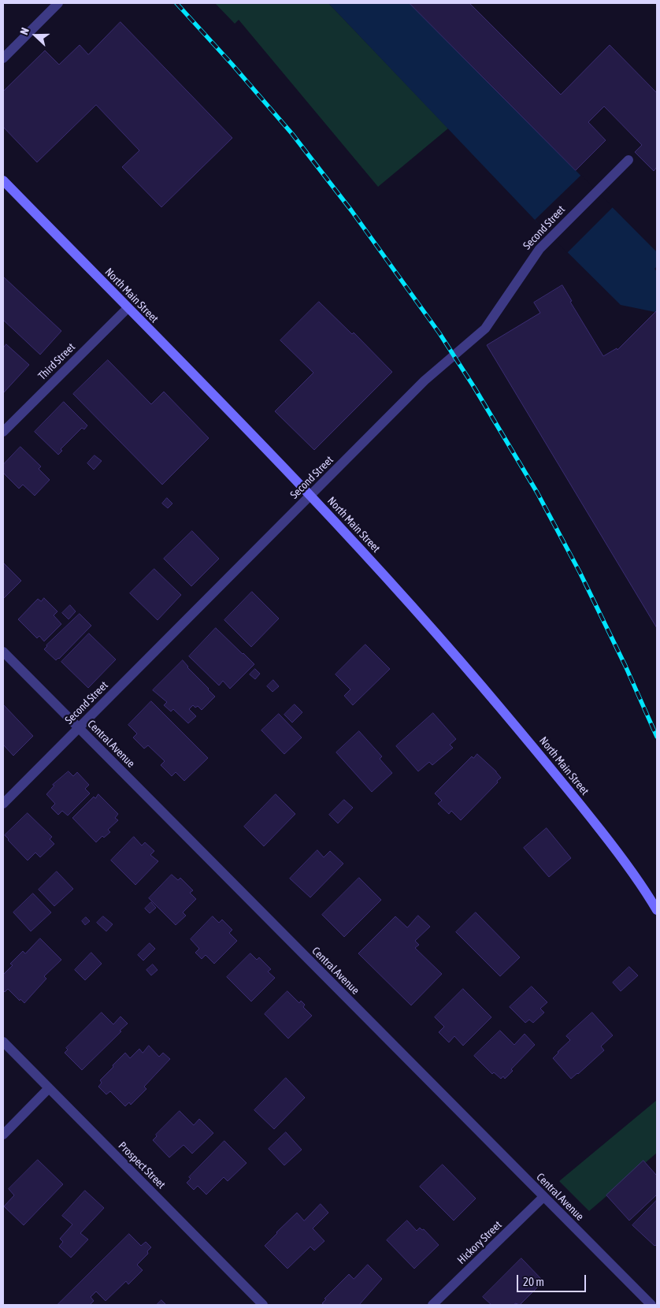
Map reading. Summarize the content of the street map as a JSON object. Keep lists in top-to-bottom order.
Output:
{
  "streets": {
    "main road": ["North Main Street"],
    "street": [
      "Second Street",
      "Third Street",
      "Central Avenue",
      "Prospect Street",
      "Hickory Street"
    ]
  },
  "crossings": [
    ["Second Street", "North Main Street"],
    ["Second Street", "Central Avenue"],
    ["North Main Street", "Third Street"],
    ["Central Avenue", "Hickory Street"]
  ],
  "scale_bar": "20 m",
  "north": "left"
}
